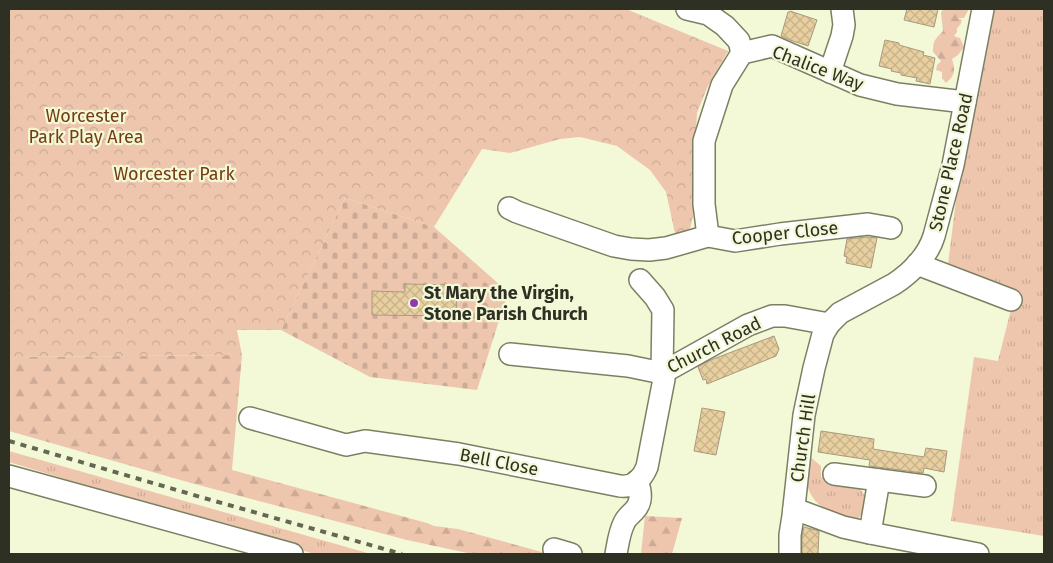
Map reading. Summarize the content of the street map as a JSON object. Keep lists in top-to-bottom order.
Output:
{
  "streets": {
    "street": [
      "Chalice Way",
      "Stone Place Road",
      "Cooper Close",
      "Church Road",
      "Church Hill",
      "Bell Close"
    ]
  },
  "crossings": [
    ["Chalice Way", "Stone Place Road"],
    ["Stone Place Road", "Church Road"],
    ["Stone Place Road", "Church Hill"],
    ["Church Road", "Church Hill"]
  ],
  "parks": ["Worcester Park Play Area", "Worcester Park"],
  "places": ["St Mary the Virgin, Stone Parish Church"]
}
